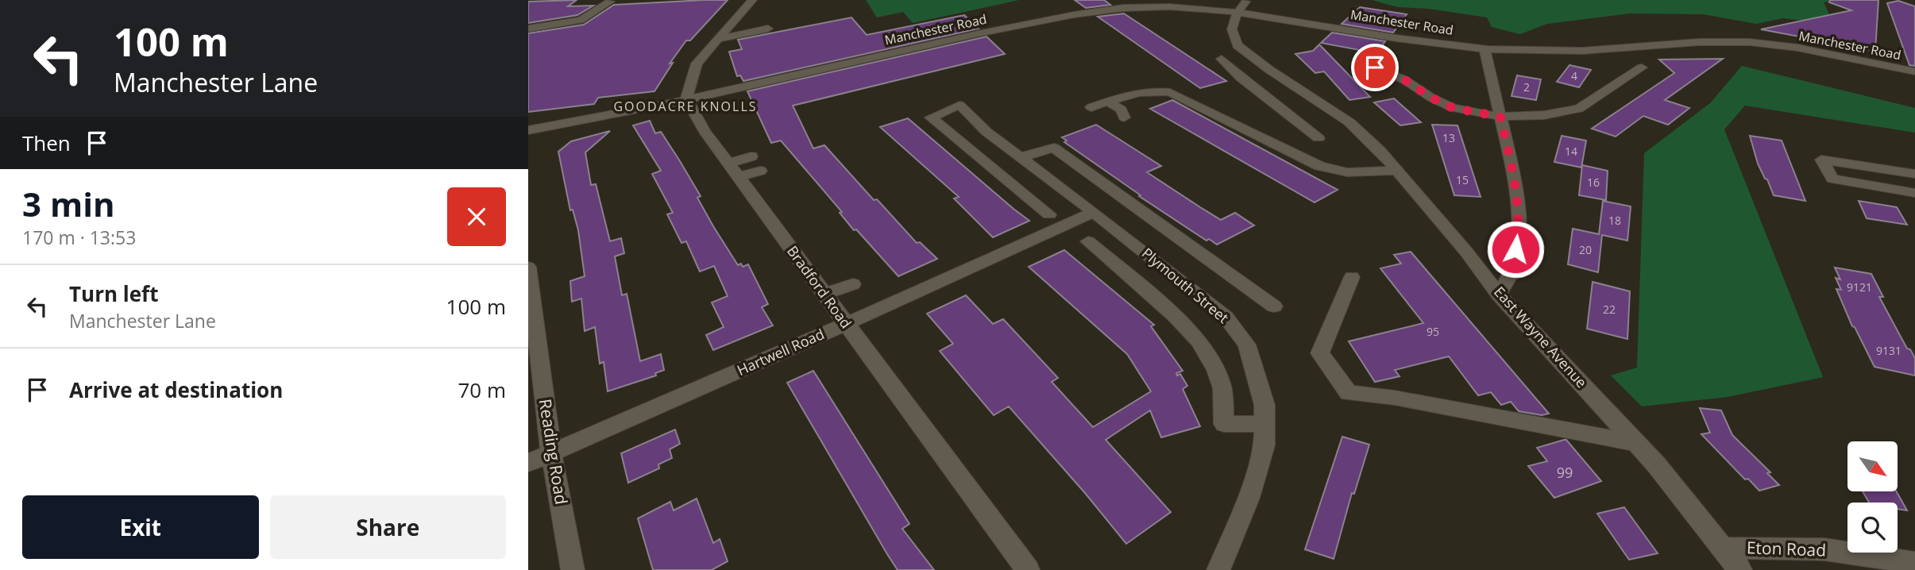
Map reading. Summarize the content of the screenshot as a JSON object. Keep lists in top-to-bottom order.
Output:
{
  "streets": {
    "street": [
      "Manchester Road",
      "Plymouth Street",
      "Bradford Road",
      "East Wayne Avenue",
      "Hartwell Road",
      "Reading Road",
      "Eton Road"
    ]
  },
  "crossings": [
    ["Manchester Road", "Bradford Road"],
    ["Manchester Road", "East Wayne Avenue"],
    ["Plymouth Street", "Hartwell Road"],
    ["Bradford Road", "Hartwell Road"],
    ["East Wayne Avenue", "Eton Road"],
    ["Hartwell Road", "Reading Road"]
  ],
  "districts": ["GOODACRE KNOLLS"],
  "house_numbers": [
    "4",
    "2",
    "13",
    "14",
    "15",
    "16",
    "18",
    "20",
    "9121",
    "22",
    "95",
    "9131",
    "99"
  ],
  "north": "bottom right",
  "page": {
    "turn": ["100 m", "Manchester Lane"],
    "then": "Then",
    "heading": ["3 min", "170 m · 13:53"],
    "list": [
      {
        "name": "Turn left",
        "note": "Manchester Lane",
        "value": "100 m"
      },
      {
        "name": "Arrive at destination",
        "value": "70 m"
      }
    ],
    "buttons": ["Exit", "Share"]
  }
}
